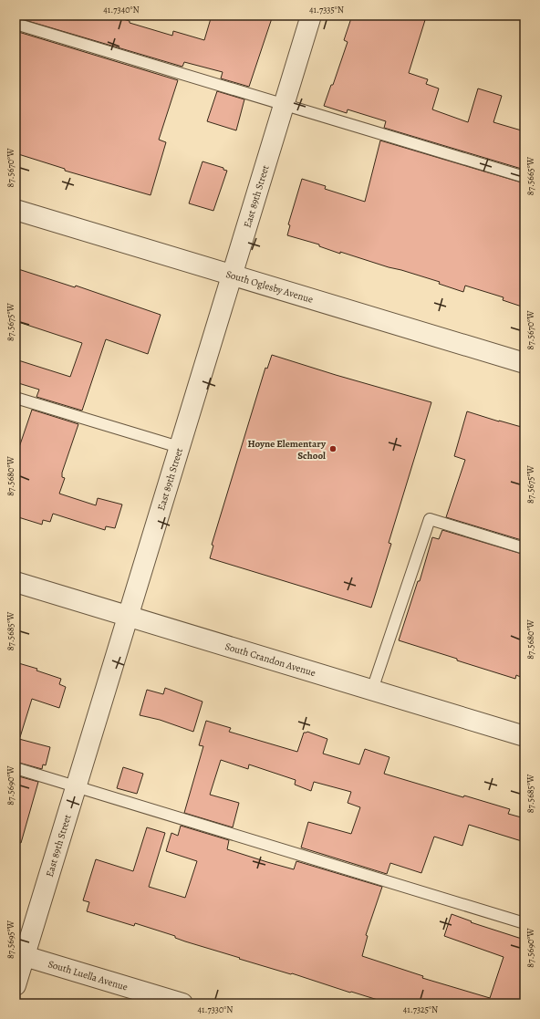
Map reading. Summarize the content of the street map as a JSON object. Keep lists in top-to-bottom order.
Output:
{
  "streets": {
    "street": [
      "East 89th Street",
      "South Oglesby Avenue",
      "South Crandon Avenue",
      "South Luella Avenue"
    ]
  },
  "crossings": [
    ["East 89th Street", "South Oglesby Avenue"],
    ["East 89th Street", "South Crandon Avenue"],
    ["East 89th Street", "South Luella Avenue"]
  ],
  "places": ["Hoyne Elementary School"],
  "coordinates": [
    "41.7340°N",
    "41.7335°N",
    "87.5670°W",
    "87.5665°W",
    "87.5675°W",
    "87.5680°W",
    "87.5685°W",
    "87.5690°W",
    "87.5695°W",
    "41.7330°N",
    "41.7325°N"
  ]
}
